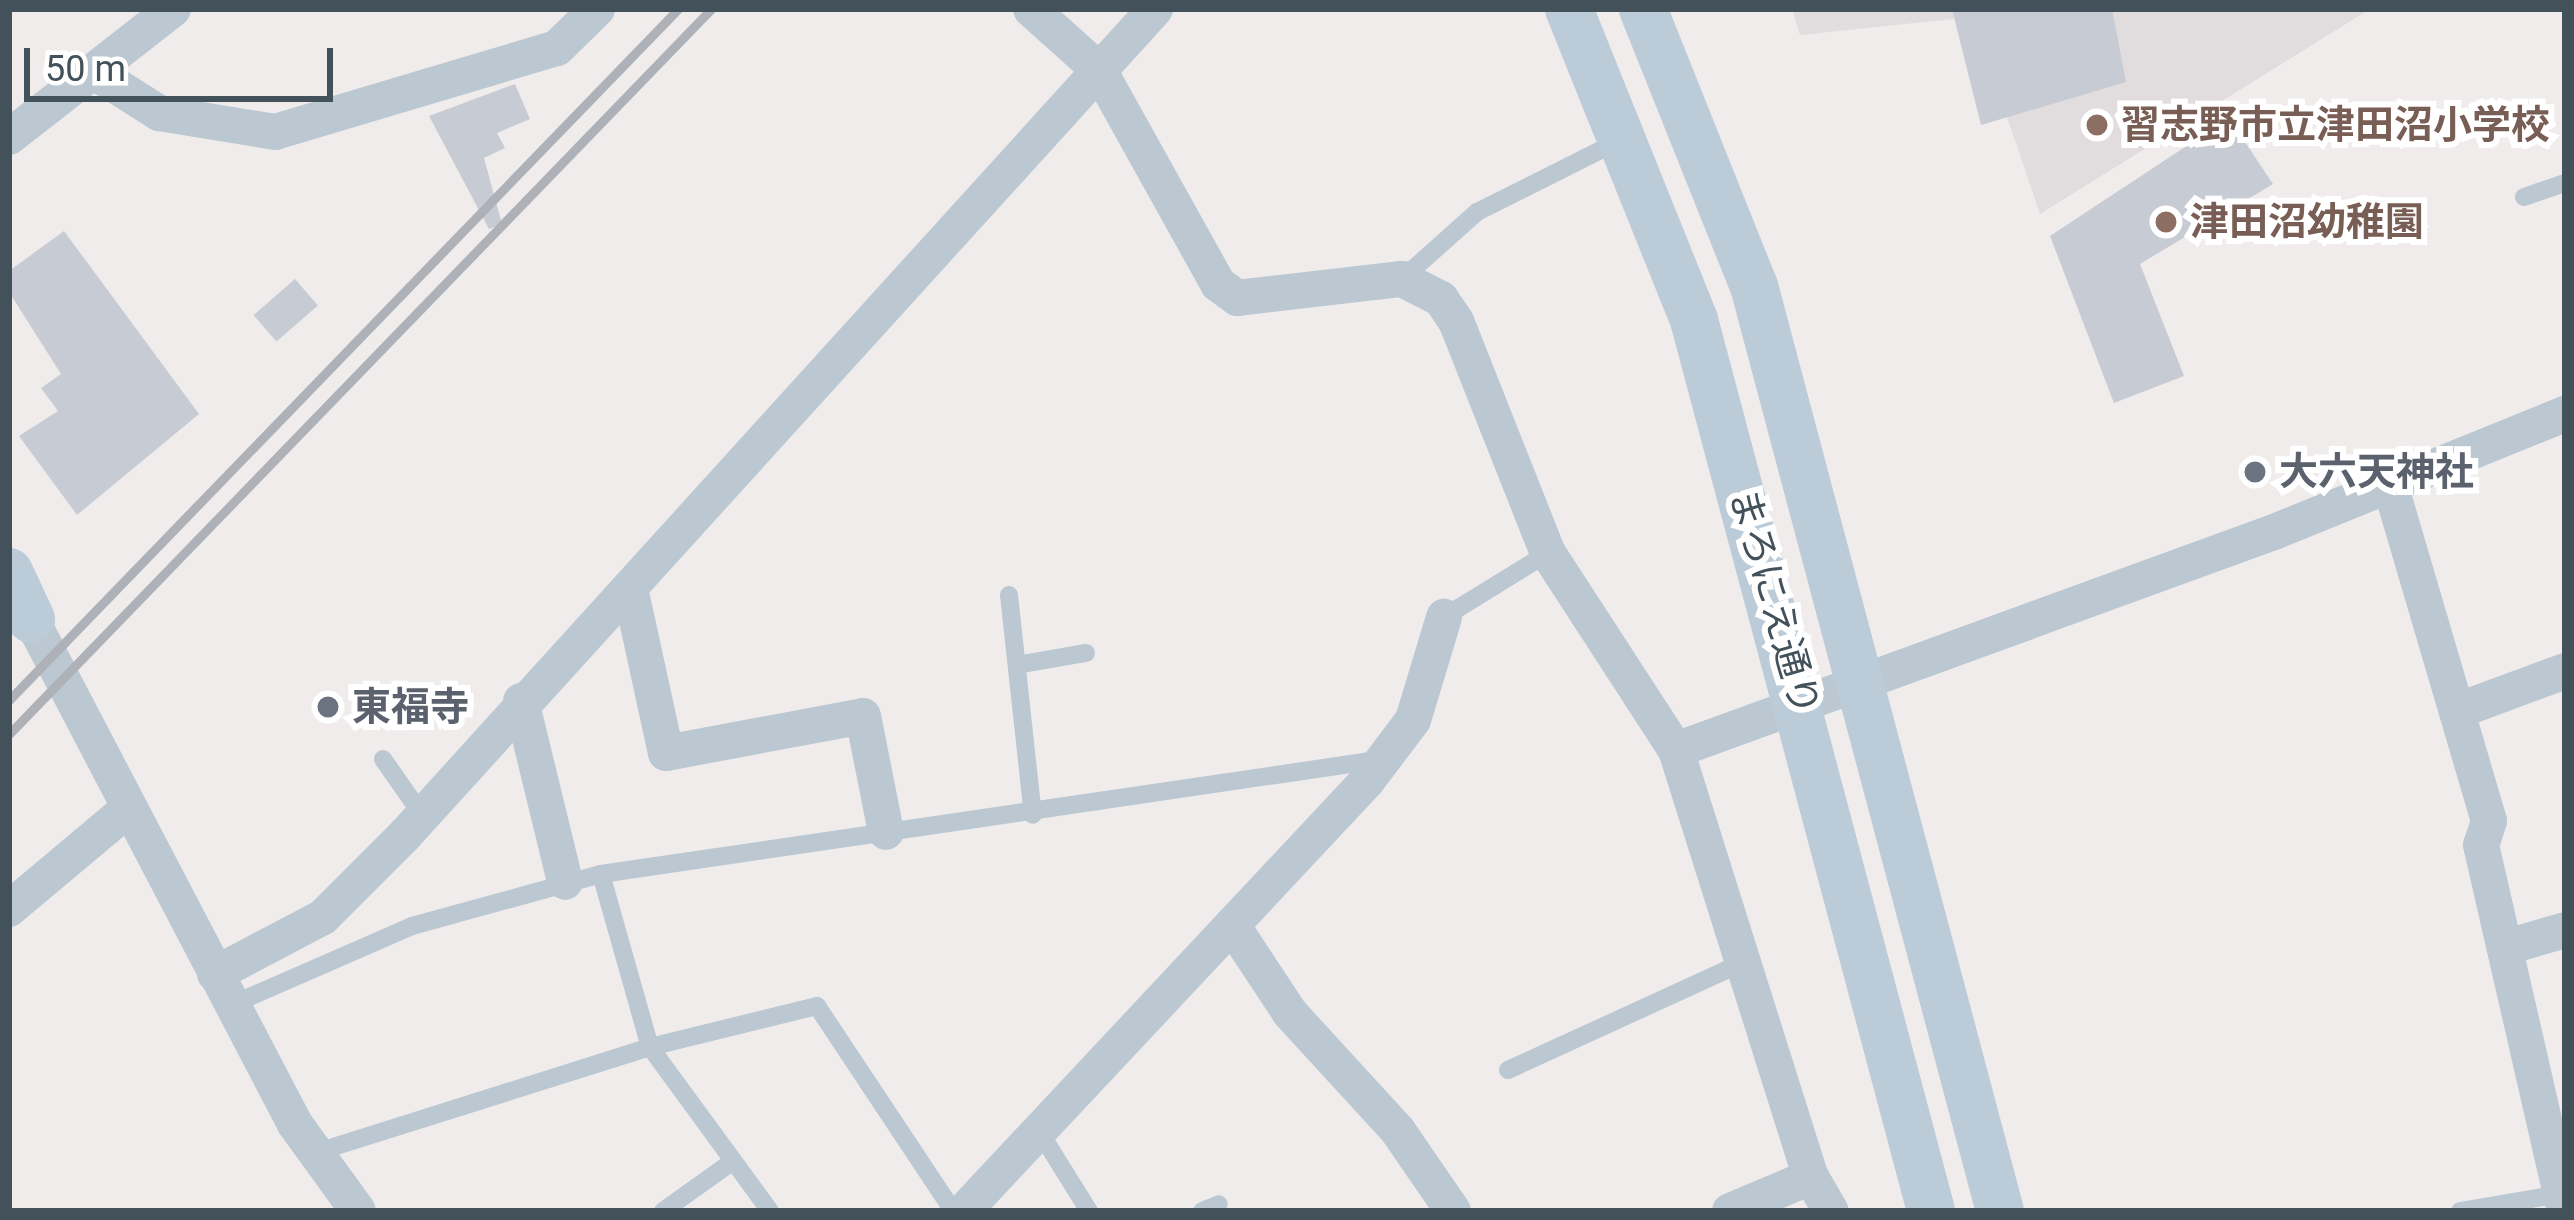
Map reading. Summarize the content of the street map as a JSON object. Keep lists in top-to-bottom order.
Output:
{
  "streets": {
    "street": ["まろにえ通り"]
  },
  "places": [
    "習志野市立津田沼小学校",
    "津田沼幼稚園",
    "大六天神社",
    "東福寺"
  ],
  "scale_bar": "50 m"
}
